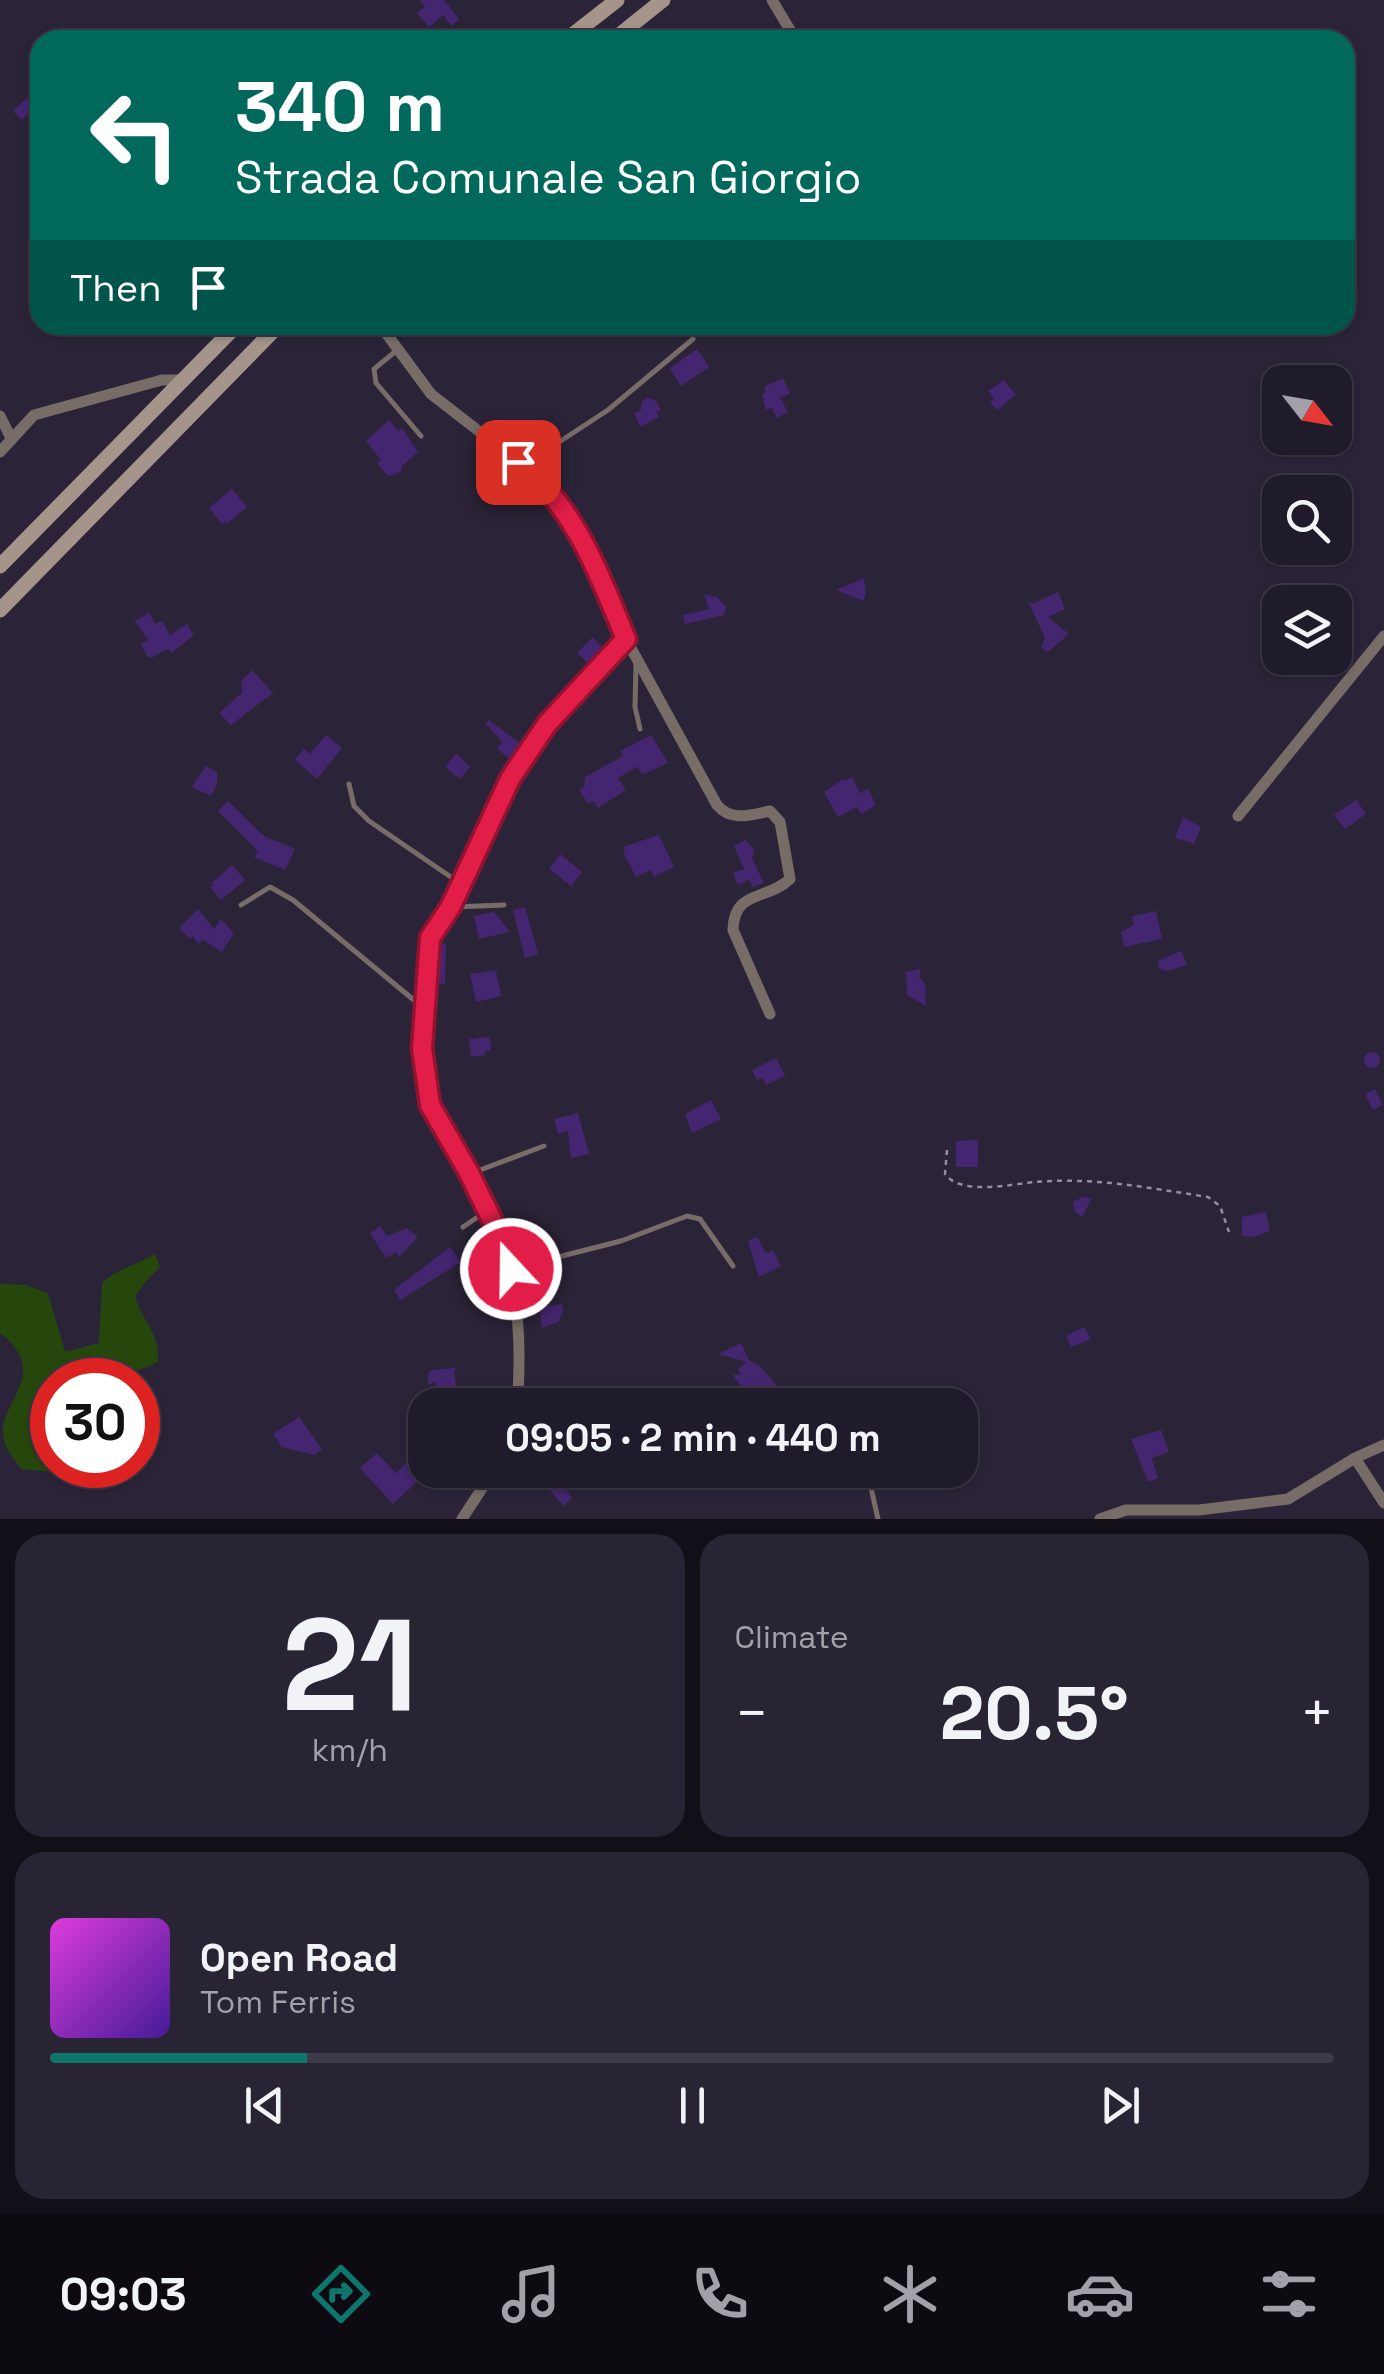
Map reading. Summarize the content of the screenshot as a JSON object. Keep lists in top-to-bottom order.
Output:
{
  "north": "bottom right",
  "page": {
    "turn": ["340 m", "Strada Comunale San Giorgio"],
    "then": "Then",
    "limit": "30",
    "trip": "09:05 · 2 min · 440 m",
    "tile": [
      ["21", "km/h"],
      "Climate"
    ],
    "heat": ["−", "20.5°", "+"],
    "song": ["Open Road", "Tom Ferris"],
    "tabs": "09:03"
  }
}
